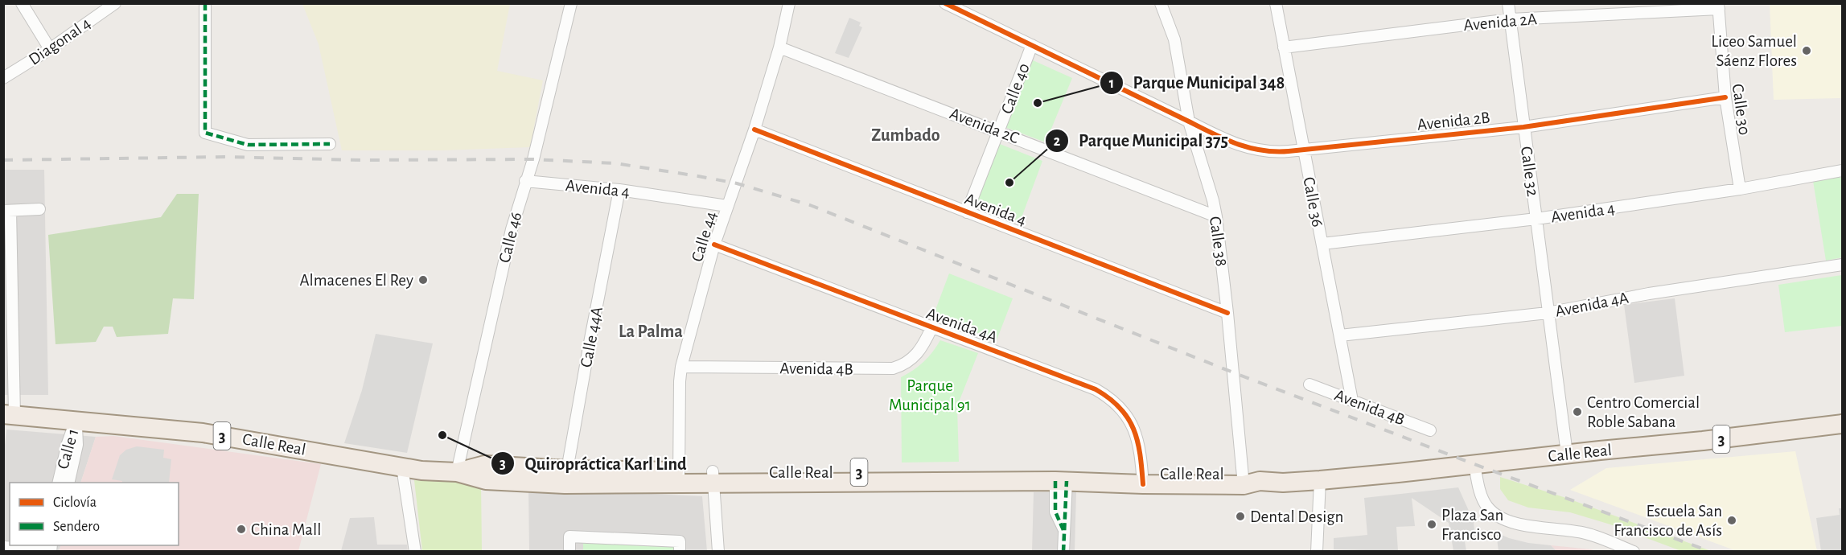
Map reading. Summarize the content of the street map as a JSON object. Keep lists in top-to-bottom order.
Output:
{
  "streets": {
    "main road": ["3", "Calle Real"],
    "street": [
      "Avenida 2A",
      "Diagonal 4",
      "Calle 40",
      "Calle 30",
      "Avenida 2B",
      "Avenida 2C",
      "Calle 32",
      "Avenida 4",
      "Calle 36",
      "Calle 44",
      "Calle 46",
      "Calle 38",
      "Avenida 4A",
      "Calle 44A",
      "Avenida 4B",
      "Calle 1"
    ]
  },
  "crossings": [
    ["Avenida 2A", "Calle 30"],
    ["Avenida 2A", "Calle 32"],
    ["Avenida 2A", "Calle 36"],
    ["Calle 40", "Avenida 2B"],
    ["Calle 40", "Avenida 2C"],
    ["Calle 40", "Avenida 4"],
    ["Calle 30", "Avenida 2B"],
    ["Calle 30", "Avenida 4"],
    ["Avenida 2B", "Calle 32"],
    ["Avenida 2B", "Calle 36"],
    ["Avenida 2B", "Calle 38"],
    ["Avenida 2C", "Calle 44"],
    ["Avenida 2C", "Calle 38"],
    ["Calle 32", "Avenida 4"],
    ["Calle 32", "Avenida 4A"],
    ["Calle 32", "Calle Real"],
    ["Avenida 4", "Calle 36"],
    ["Avenida 4", "Calle 44"],
    ["Avenida 4", "Calle 46"],
    ["Avenida 4", "Calle 38"],
    ["Avenida 4", "Calle 44A"],
    ["Calle 36", "Avenida 4A"],
    ["Calle 36", "Avenida 4B"],
    ["Calle 44", "Avenida 4A"],
    ["Calle 44", "Avenida 4B"],
    ["Calle 44", "Calle Real"],
    ["Calle 46", "Calle Real"],
    ["Calle 38", "Calle Real"],
    ["Avenida 4A", "Avenida 4B"],
    ["Avenida 4A", "Calle Real"],
    ["Calle 44A", "Calle Real"],
    ["Calle Real", "Calle 1"]
  ],
  "districts": ["Zumbado", "La Palma"],
  "parks": ["Parque Municipal 91"],
  "places": [
    "Liceo Samuel Sáenz Flores",
    "Parque Municipal 348",
    "Parque Municipal 375",
    "Almacenes El Rey",
    "Centro Comercial Roble Sabana",
    "Quiropráctica Karl Lind",
    "Dental Design",
    "Escuela San Francisco de Asís",
    "Plaza San Francisco",
    "China Mall"
  ],
  "legend": ["Ciclovía", "Sendero"]
}
